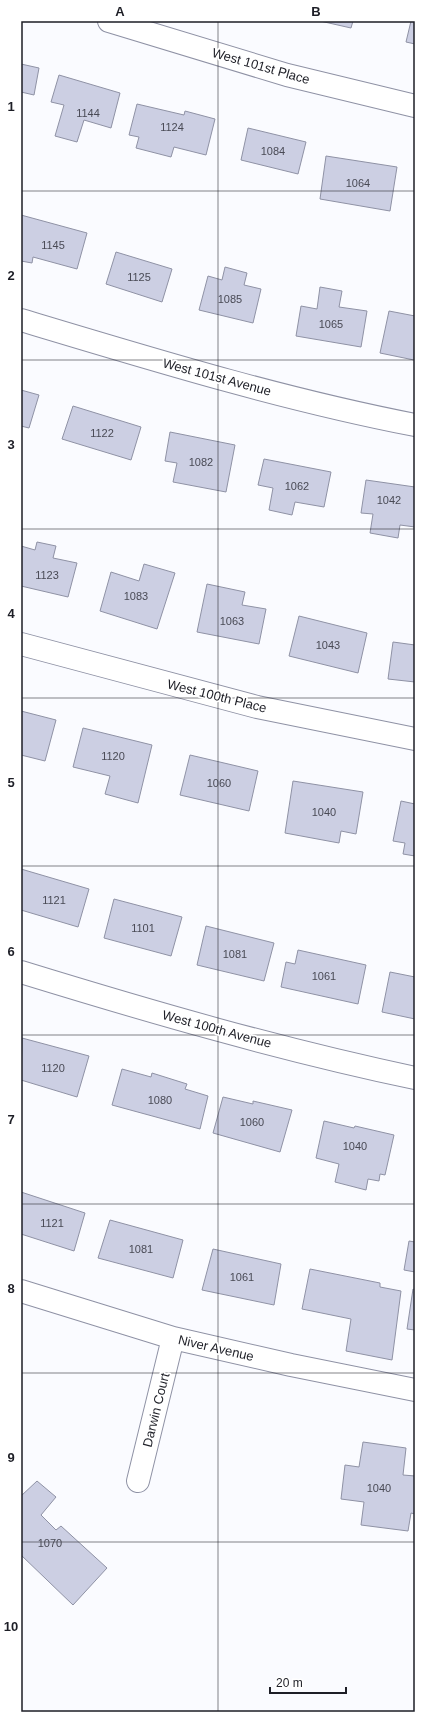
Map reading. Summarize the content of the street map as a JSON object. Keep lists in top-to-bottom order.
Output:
{
  "streets": {
    "street": [
      "West 101st Place",
      "West 101st Avenue",
      "West 100th Place",
      "West 100th Avenue",
      "Niver Avenue",
      "Darwin Court"
    ]
  },
  "crossings": [
    ["Niver Avenue", "Darwin Court"]
  ],
  "house_numbers": [
    "1144",
    "1124",
    "1084",
    "1064",
    "1145",
    "1125",
    "1085",
    "1065",
    "1122",
    "1082",
    "1062",
    "1042",
    "1123",
    "1083",
    "1063",
    "1043",
    "1120",
    "1060",
    "1040",
    "1121",
    "1101",
    "1081",
    "1061",
    "1120",
    "1080",
    "1060",
    "1040",
    "1121",
    "1081",
    "1061",
    "1040",
    "1070"
  ],
  "scale_bar": "20 m",
  "grid": {
    "columns": ["A", "B"],
    "rows": [
      "1",
      "2",
      "3",
      "4",
      "5",
      "6",
      "7",
      "8",
      "9",
      "10"
    ]
  }
}
